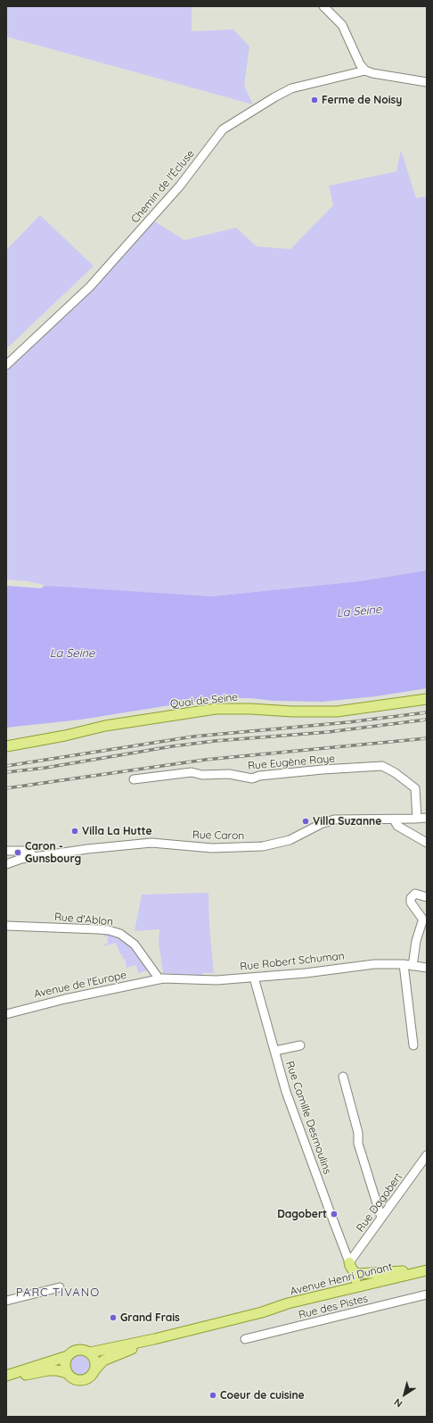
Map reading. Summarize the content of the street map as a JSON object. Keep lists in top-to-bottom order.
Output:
{
  "streets": {
    "main road": ["Quai de Seine", "Avenue Henri Dunant"],
    "street": [
      "Chemin de l'Écluse",
      "Rue Eugène Raye",
      "Rue Caron",
      "Rue d'Ablon",
      "Rue Robert Schuman",
      "Avenue de l'Europe",
      "Rue Camille Desmoulins",
      "Rue Dagobert",
      "Rue des Pistes"
    ]
  },
  "crossings": [
    ["Rue Eugène Raye", "Rue Caron"],
    ["Rue d'Ablon", "Rue Robert Schuman"],
    ["Rue d'Ablon", "Avenue de l'Europe"],
    ["Rue Robert Schuman", "Avenue de l'Europe"],
    ["Rue Robert Schuman", "Rue Camille Desmoulins"],
    ["Rue Camille Desmoulins", "Rue Dagobert"]
  ],
  "districts": ["PARC TIVANO"],
  "water": ["La Seine"],
  "places": [
    "Ferme de Noisy",
    "Villa Suzanne",
    "Villa La Hutte",
    "Caron - Gunsbourg",
    "Dagobert",
    "Grand Frais",
    "Coeur de cuisine"
  ],
  "north": "bottom left"
}
